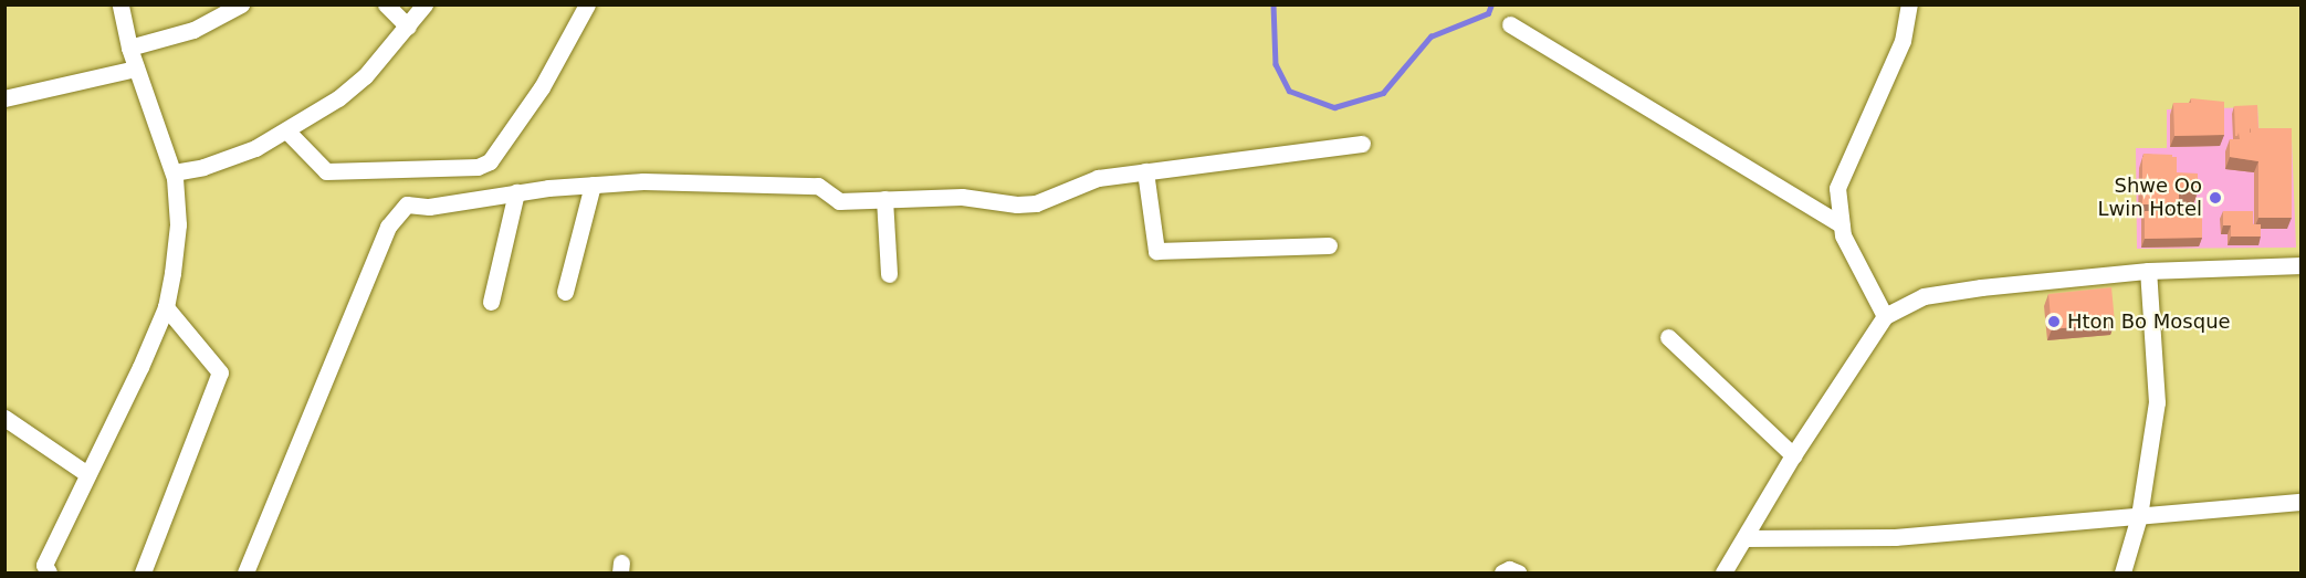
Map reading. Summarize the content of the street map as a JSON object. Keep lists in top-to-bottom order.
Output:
{
  "places": ["Shwe Oo Lwin Hotel", "Hton Bo Mosque"]
}
